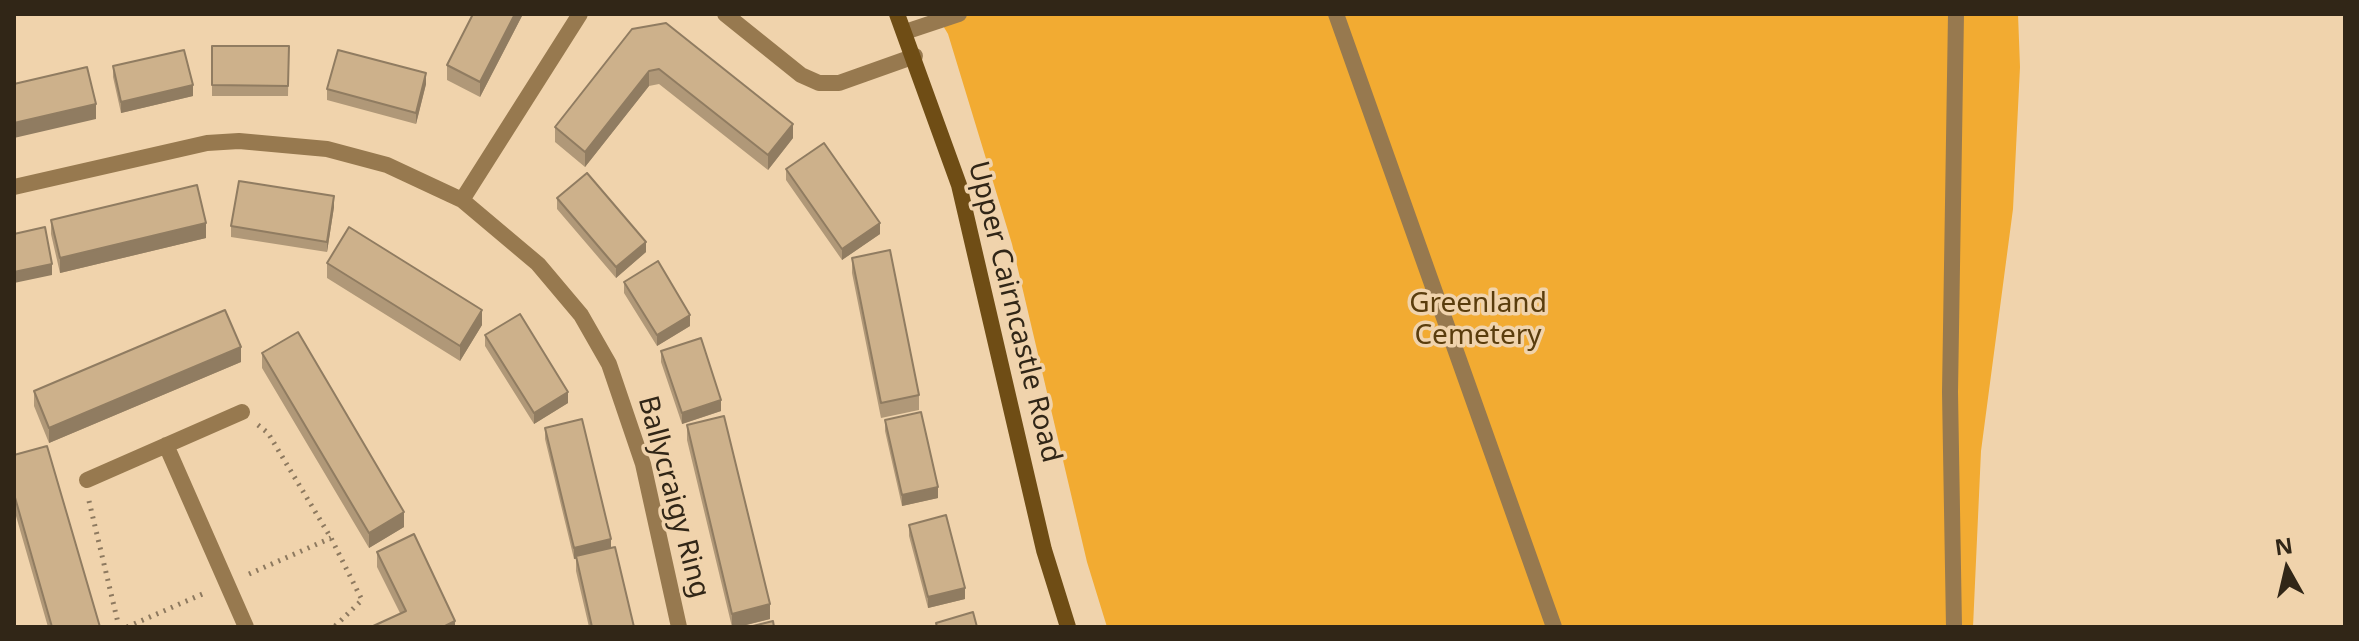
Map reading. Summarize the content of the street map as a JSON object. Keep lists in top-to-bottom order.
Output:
{
  "streets": {
    "street": ["Upper Cairncastle Road", "Ballycraigy Ring"]
  },
  "parks": ["Greenland Cemetery"],
  "north": "top"
}
